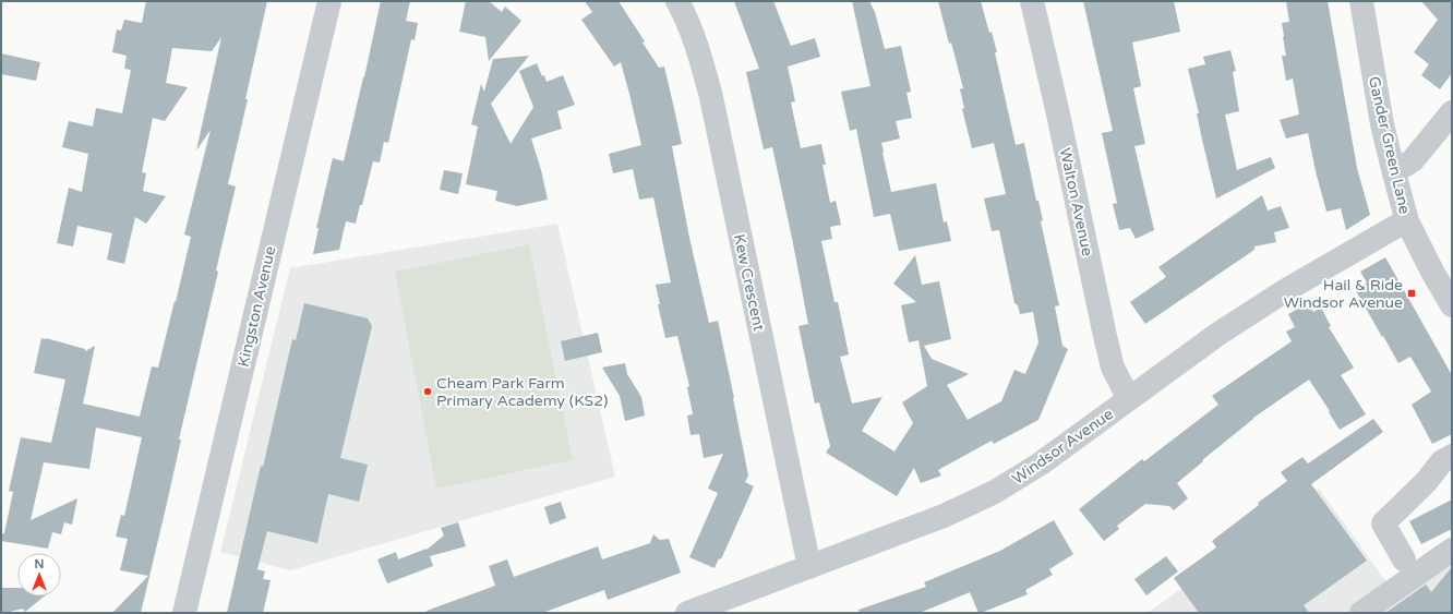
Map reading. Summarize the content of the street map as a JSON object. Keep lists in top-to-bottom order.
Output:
{
  "streets": {
    "street": [
      "Gander Green Lane",
      "Walton Avenue",
      "Kew Crescent",
      "Kingston Avenue",
      "Windsor Avenue"
    ]
  },
  "crossings": [
    ["Gander Green Lane", "Windsor Avenue"],
    ["Walton Avenue", "Windsor Avenue"],
    ["Kew Crescent", "Windsor Avenue"]
  ],
  "places": {
    "transit": ["Hail & Ride Windsor Avenue"],
    "other": ["Cheam Park Farm Primary Academy (KS2)"]
  },
  "north": "top"
}
